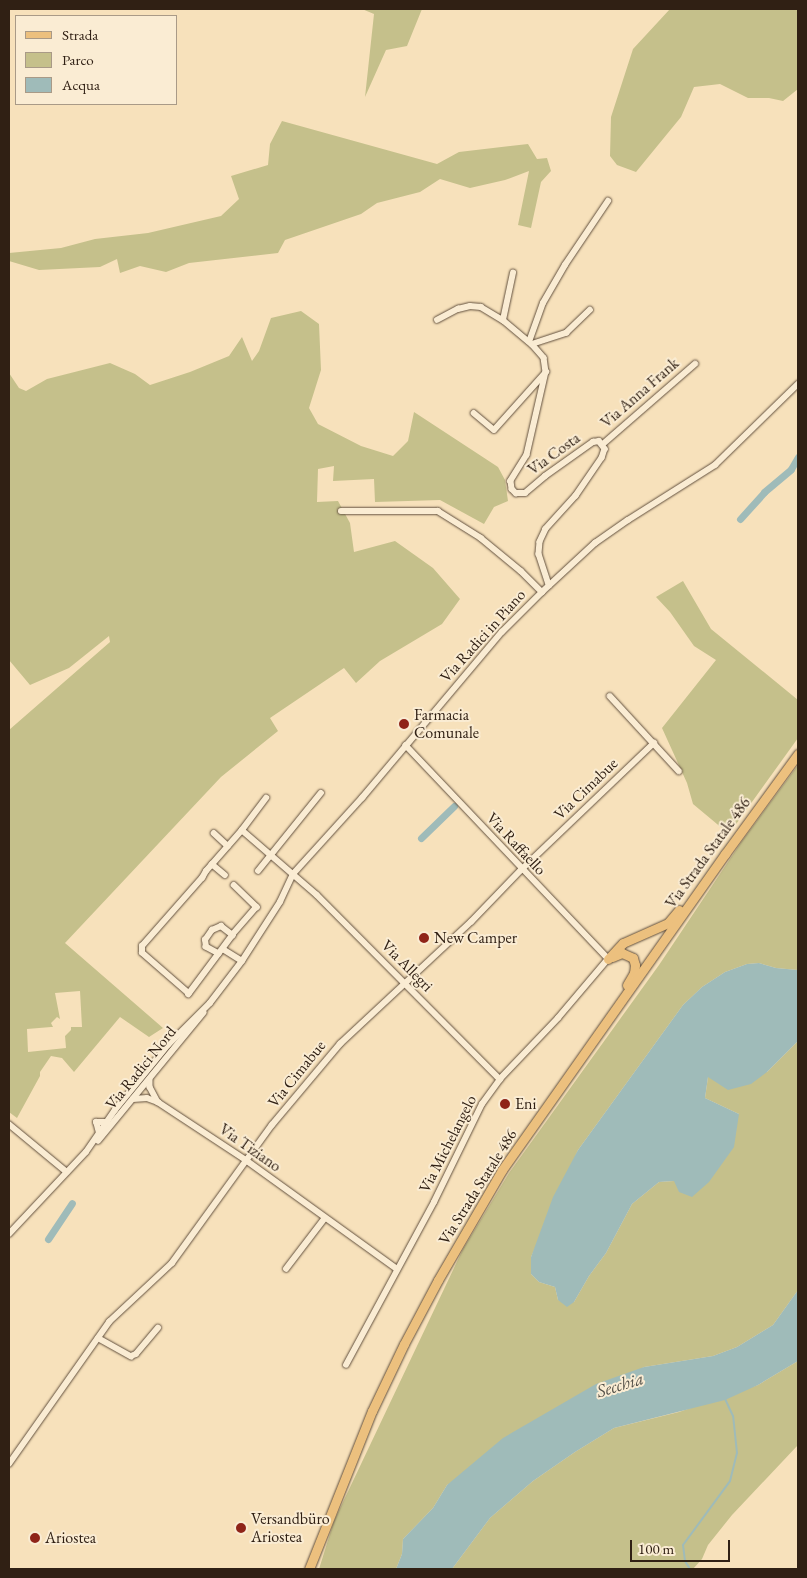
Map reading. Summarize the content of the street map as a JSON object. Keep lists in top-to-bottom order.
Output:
{
  "streets": {
    "main road": ["Via Strada Statale 486"],
    "street": [
      "Via Anna Frank",
      "Via Costa",
      "Via Radici in Piano",
      "Via Cimabue",
      "Via Raffaello",
      "Via Allegri",
      "Via Radici Nord",
      "Via Michelangelo",
      "Via Tiziano"
    ]
  },
  "crossings": [
    ["Via Anna Frank", "Via Costa"],
    ["Via Costa", "Via Radici in Piano"],
    ["Via Radici in Piano", "Via Raffaello"],
    ["Via Radici in Piano", "Via Allegri"],
    ["Via Radici in Piano", "Via Radici Nord"],
    ["Via Cimabue", "Via Raffaello"],
    ["Via Cimabue", "Via Allegri"],
    ["Via Cimabue", "Via Tiziano"],
    ["Via Raffaello", "Via Michelangelo"],
    ["Via Allegri", "Via Michelangelo"],
    ["Via Michelangelo", "Via Tiziano"]
  ],
  "water": ["Secchia"],
  "places": [
    "Farmacia Comunale",
    "New Camper",
    "Eni",
    "Versandbüro Ariostea",
    "Ariostea"
  ],
  "legend": ["Strada", "Parco", "Acqua"],
  "scale_bar": "100 m"
}
